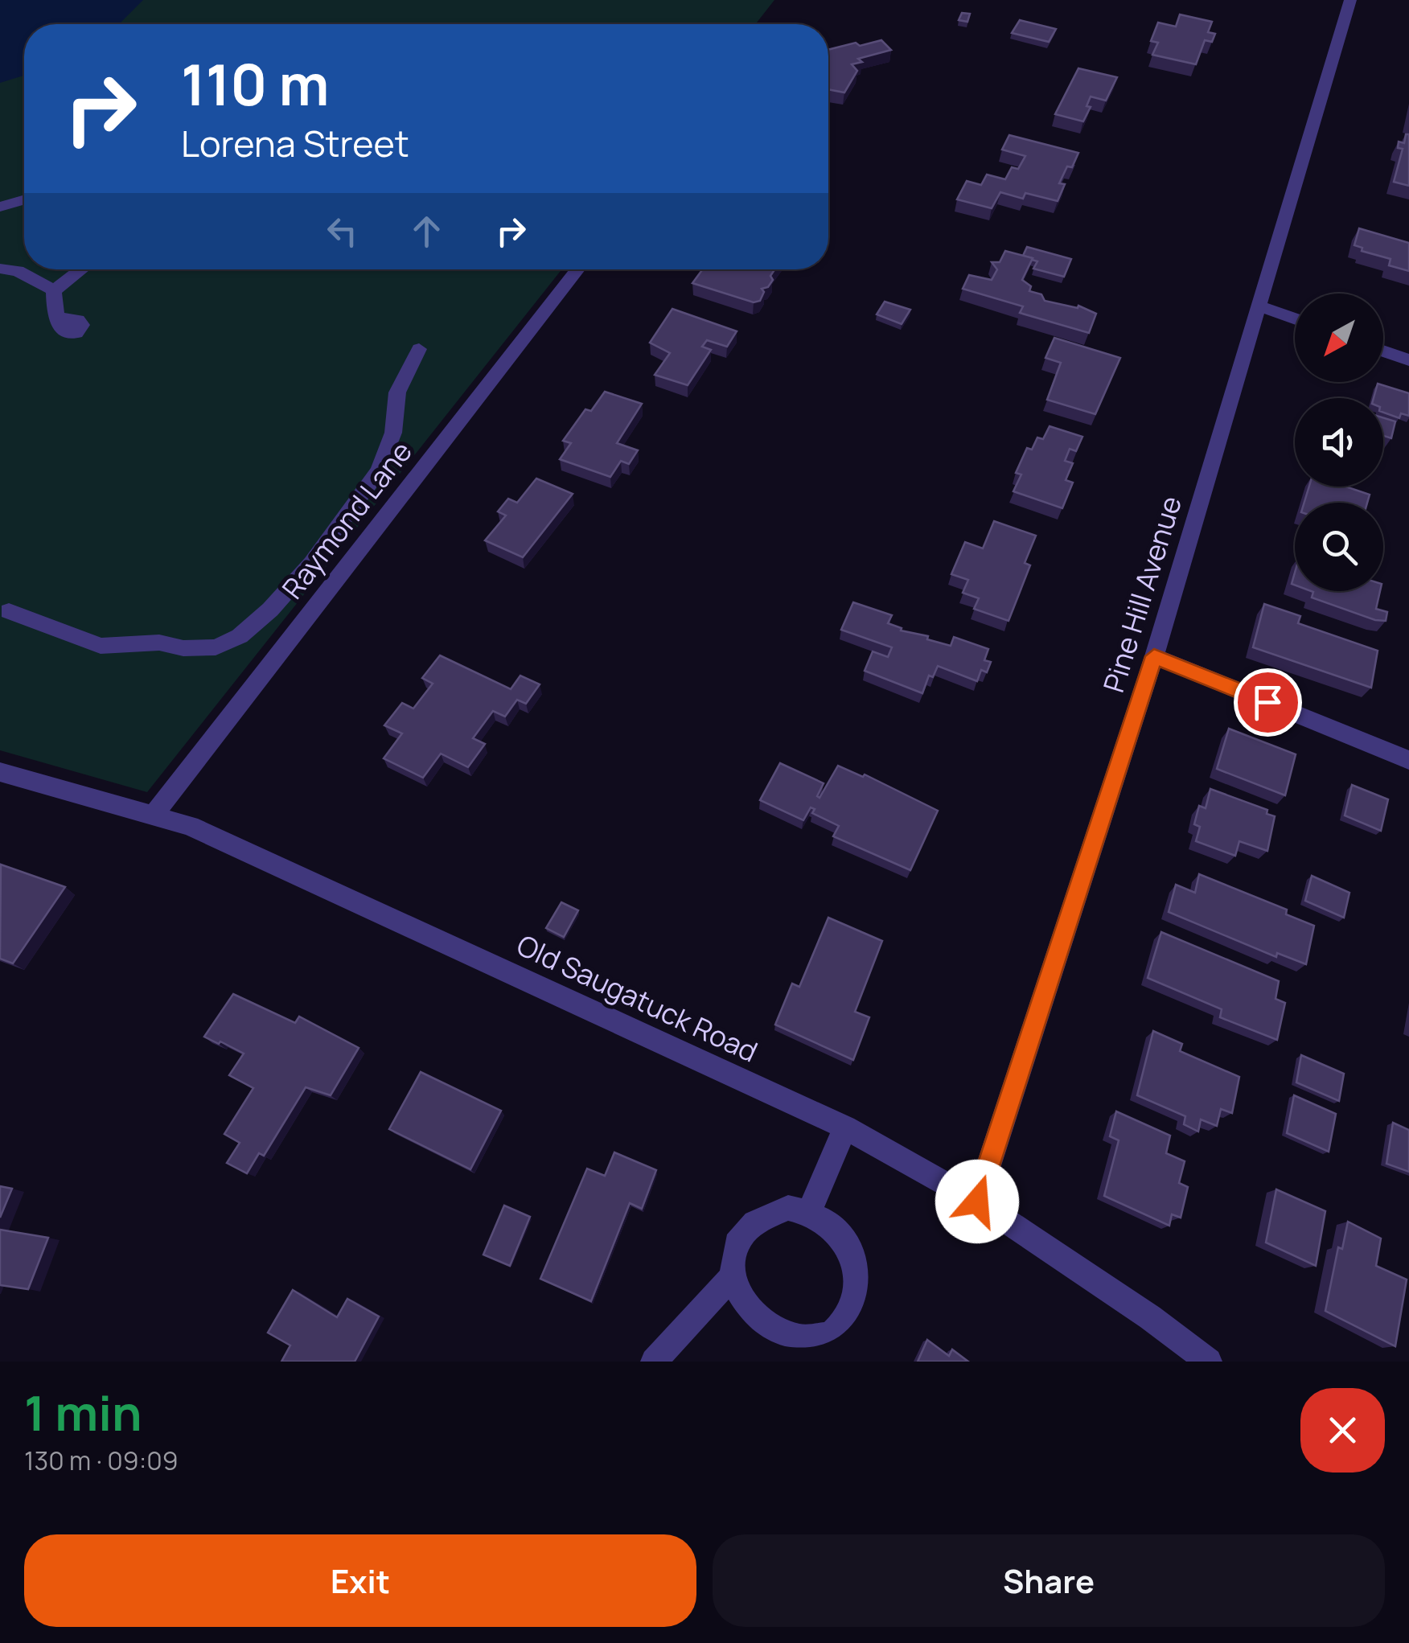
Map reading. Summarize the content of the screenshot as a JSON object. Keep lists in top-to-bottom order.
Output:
{
  "streets": {
    "street": ["Raymond Lane", "Pine Hill Avenue", "Old Saugatuck Road"]
  },
  "crossings": [
    ["Raymond Lane", "Old Saugatuck Road"],
    ["Pine Hill Avenue", "Old Saugatuck Road"]
  ],
  "north": "bottom left",
  "page": {
    "turn": ["110 m", "Lorena Street"],
    "heading": ["1 min", "130 m · 09:09"],
    "buttons": ["Exit", "Share"]
  }
}
